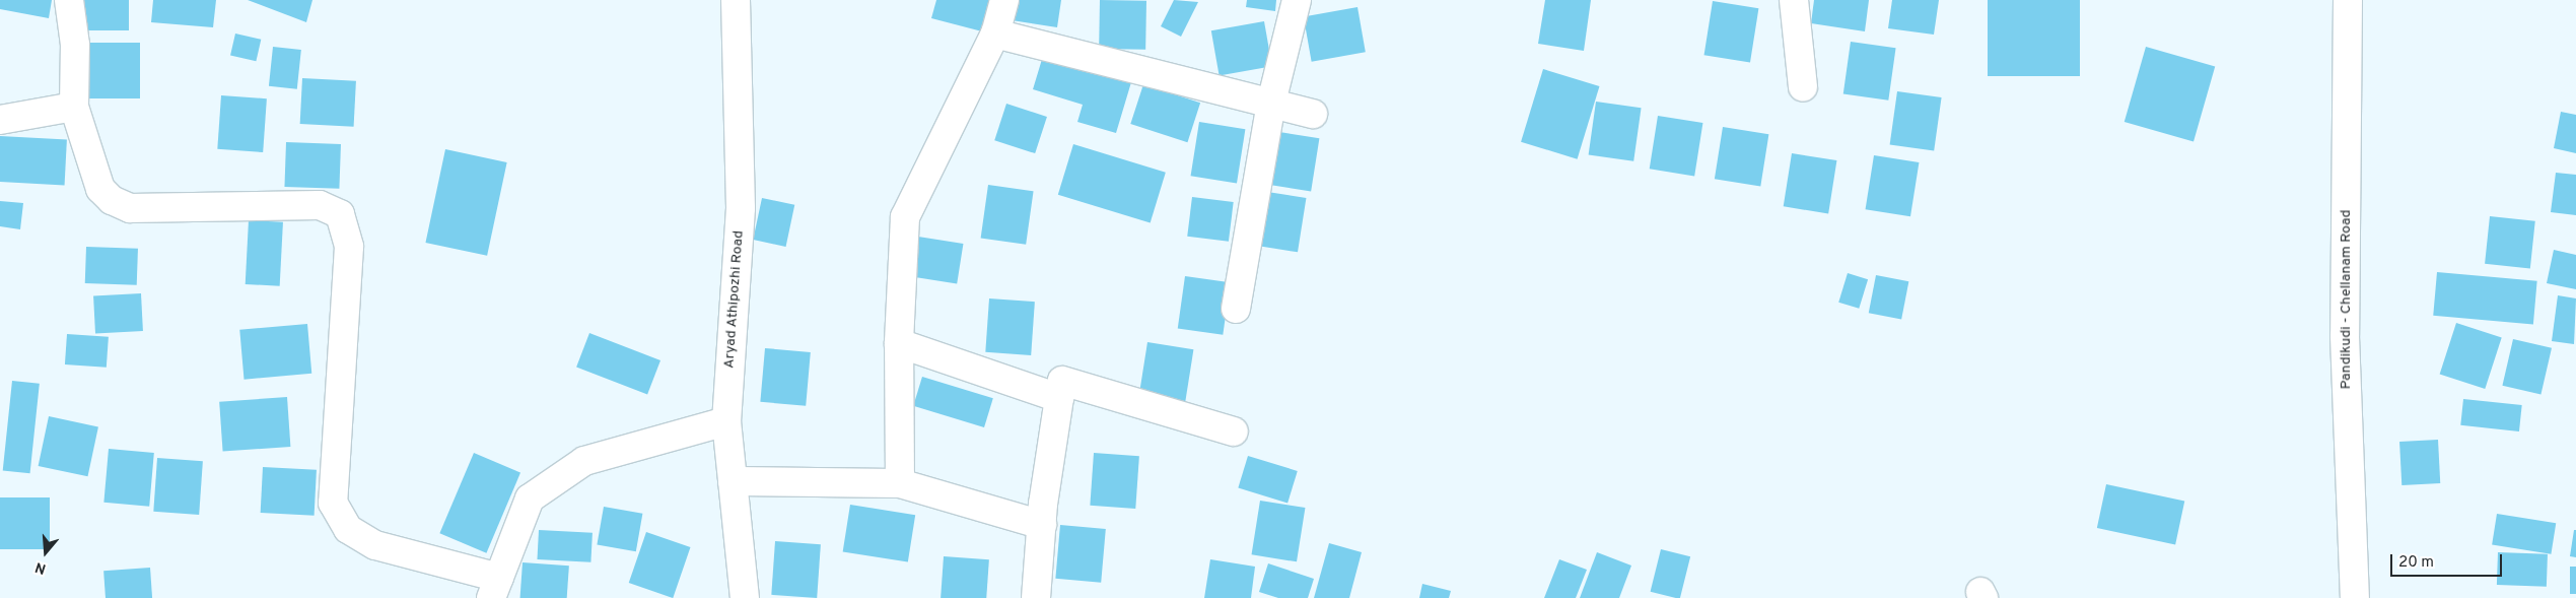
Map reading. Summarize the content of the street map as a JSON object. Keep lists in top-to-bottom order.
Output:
{
  "streets": {
    "street": ["Aryad Athipozhi Road", "Pandikudi - Chellanam Road"]
  },
  "scale_bar": "20 m",
  "north": "bottom"
}
